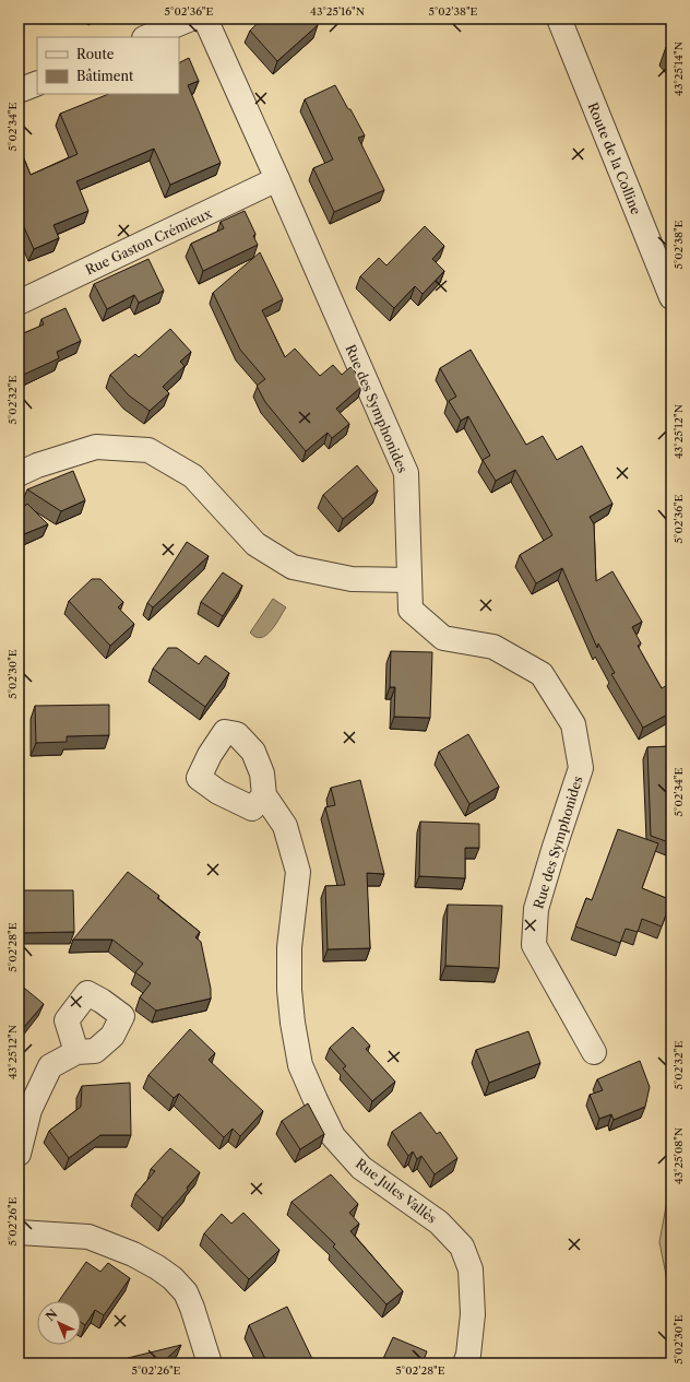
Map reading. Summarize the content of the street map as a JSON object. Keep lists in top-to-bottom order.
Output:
{
  "streets": {
    "street": [
      "Route de la Colline",
      "Rue Gaston Crémieux",
      "Rue des Symphonides",
      "Rue Jules Vallès"
    ]
  },
  "crossings": [
    ["Rue Gaston Crémieux", "Rue des Symphonides"]
  ],
  "legend": ["Route", "Bâtiment"],
  "north": "top left",
  "coordinates": [
    "5°02'36\"E",
    "43°25'16\"N",
    "5°02'38\"E",
    "43°25'14\"N",
    "5°02'34\"E",
    "5°02'32\"E",
    "43°25'12\"N",
    "5°02'30\"E",
    "5°02'28\"E",
    "43°25'08\"N",
    "5°02'26\"E"
  ]
}
